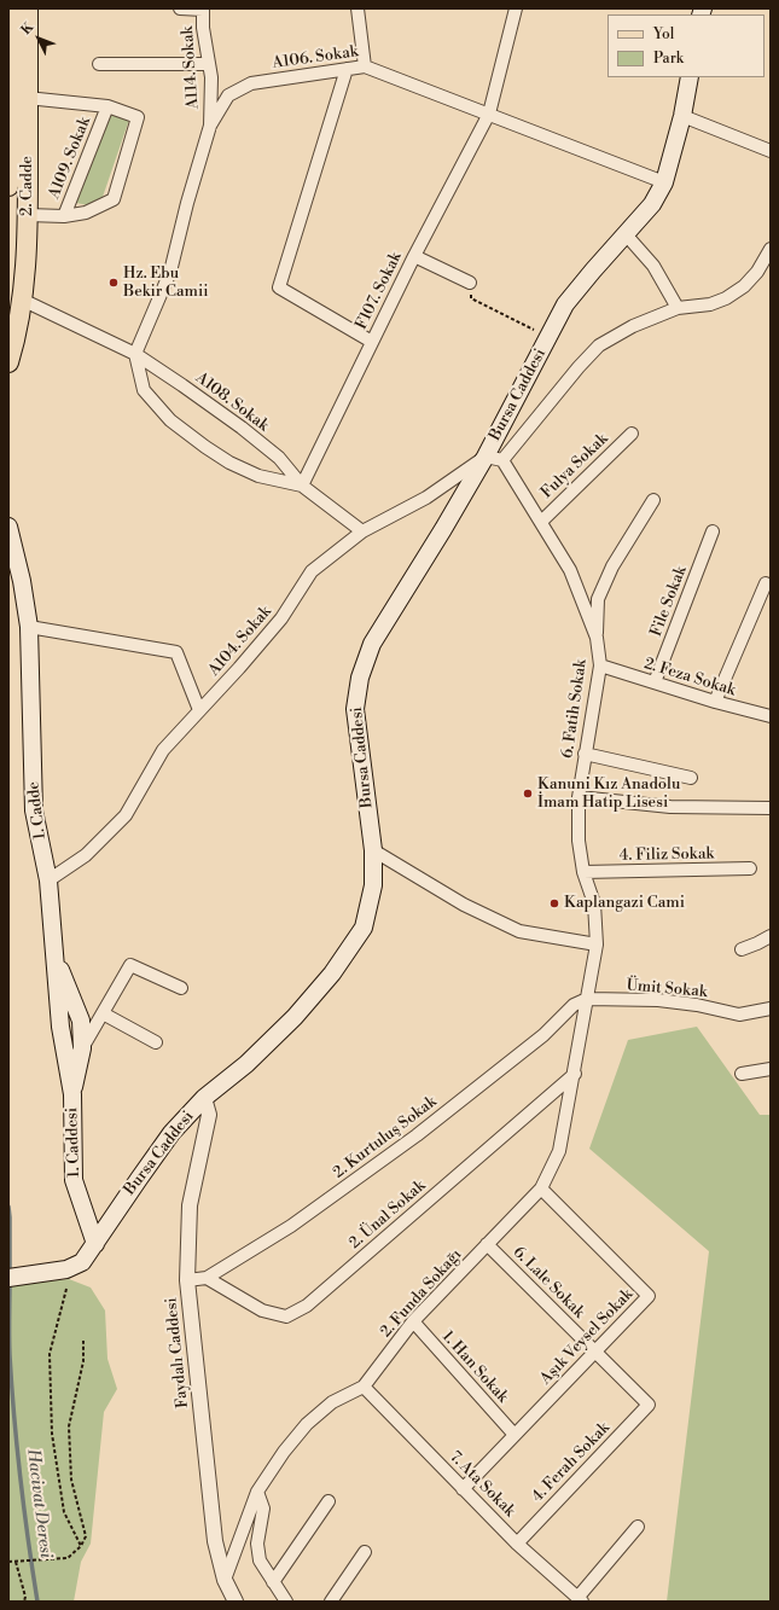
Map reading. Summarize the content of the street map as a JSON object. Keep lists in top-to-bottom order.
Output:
{
  "streets": {
    "main road": [
      "2. Cadde",
      "Bursa Caddesi",
      "1. Cadde",
      "1. Caddesi"
    ],
    "street": [
      "A106. Sokak",
      "A114. Sokak",
      "A109. Sokak",
      "F107. Sokak",
      "A108. Sokak",
      "Fulya Sokak",
      "File Sokak",
      "A104. Sokak",
      "2. Feza Sokak",
      "6. Fatih Sokak",
      "4. Filiz Sokak",
      "Ümit Sokak",
      "2. Kurtuluş Sokak",
      "2. Ünal Sokak",
      "6. Lale Sokak",
      "2. Funda Sokağı",
      "Aşık Veysel Sokak",
      "Faydalı Caddesi",
      "1. Han Sokak",
      "4. Ferah Sokak",
      "7. Ata Sokak"
    ]
  },
  "crossings": [
    ["A106. Sokak", "A114. Sokak"],
    ["A106. Sokak", "F107. Sokak"],
    ["A106. Sokak", "Bursa Caddesi"],
    ["A106. Sokak", "A108. Sokak"],
    ["A109. Sokak", "2. Cadde"],
    ["2. Cadde", "A108. Sokak"],
    ["F107. Sokak", "A108. Sokak"],
    ["Bursa Caddesi", "A104. Sokak"],
    ["Bursa Caddesi", "1. Caddesi"],
    ["Bursa Caddesi", "Faydalı Caddesi"],
    ["A108. Sokak", "A104. Sokak"],
    ["Fulya Sokak", "6. Fatih Sokak"],
    ["File Sokak", "2. Feza Sokak"],
    ["A104. Sokak", "1. Cadde"],
    ["2. Feza Sokak", "6. Fatih Sokak"],
    ["6. Fatih Sokak", "4. Filiz Sokak"],
    ["6. Fatih Sokak", "Ümit Sokak"],
    ["6. Fatih Sokak", "2. Kurtuluş Sokak"],
    ["6. Fatih Sokak", "2. Funda Sokağı"],
    ["1. Cadde", "1. Caddesi"],
    ["Ümit Sokak", "2. Kurtuluş Sokak"],
    ["Ümit Sokak", "2. Funda Sokağı"],
    ["2. Kurtuluş Sokak", "2. Ünal Sokak"],
    ["2. Kurtuluş Sokak", "2. Funda Sokağı"],
    ["2. Kurtuluş Sokak", "Faydalı Caddesi"],
    ["2. Ünal Sokak", "2. Funda Sokağı"],
    ["6. Lale Sokak", "2. Funda Sokağı"],
    ["6. Lale Sokak", "Aşık Veysel Sokak"],
    ["6. Lale Sokak", "4. Ferah Sokak"],
    ["2. Funda Sokağı", "Aşık Veysel Sokak"],
    ["2. Funda Sokağı", "Faydalı Caddesi"],
    ["2. Funda Sokağı", "1. Han Sokak"],
    ["2. Funda Sokağı", "7. Ata Sokak"],
    ["Aşık Veysel Sokak", "1. Han Sokak"],
    ["Aşık Veysel Sokak", "7. Ata Sokak"],
    ["4. Ferah Sokak", "7. Ata Sokak"]
  ],
  "water": ["Hacivat Deresi"],
  "places": ["Hz. Ebu Bekir Camii", "Kanuni Kız Anadolu İmam Hatip Lisesi", "Kaplangazi Cami"],
  "legend": ["Yol", "Park"],
  "north": "top left"
}
